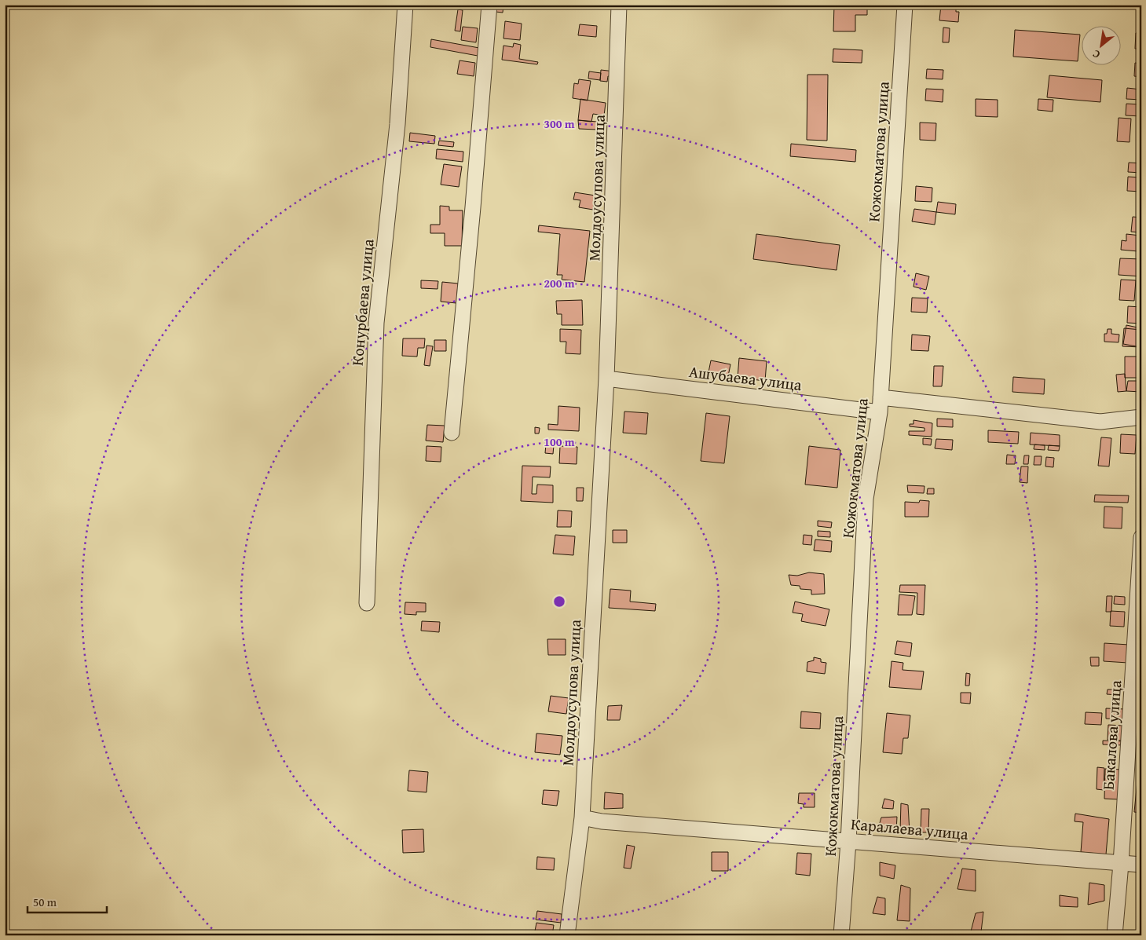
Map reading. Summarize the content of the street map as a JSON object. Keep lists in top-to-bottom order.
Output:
{
  "streets": {
    "street": [
      "Кожокматова улица",
      "Молдоусупова улица",
      "Конурбаева улица",
      "Ашубаева улица",
      "Бакалова улица",
      "Каралаева улица"
    ]
  },
  "crossings": [
    ["Кожокматова улица", "Ашубаева улица"],
    ["Кожокматова улица", "Каралаева улица"],
    ["Молдоусупова улица", "Ашубаева улица"],
    ["Молдоусупова улица", "Каралаева улица"],
    ["Бакалова улица", "Каралаева улица"]
  ],
  "scale_bar": "50 m",
  "north": "bottom left",
  "rings": ["300 m", "200 m", "100 m"]
}
